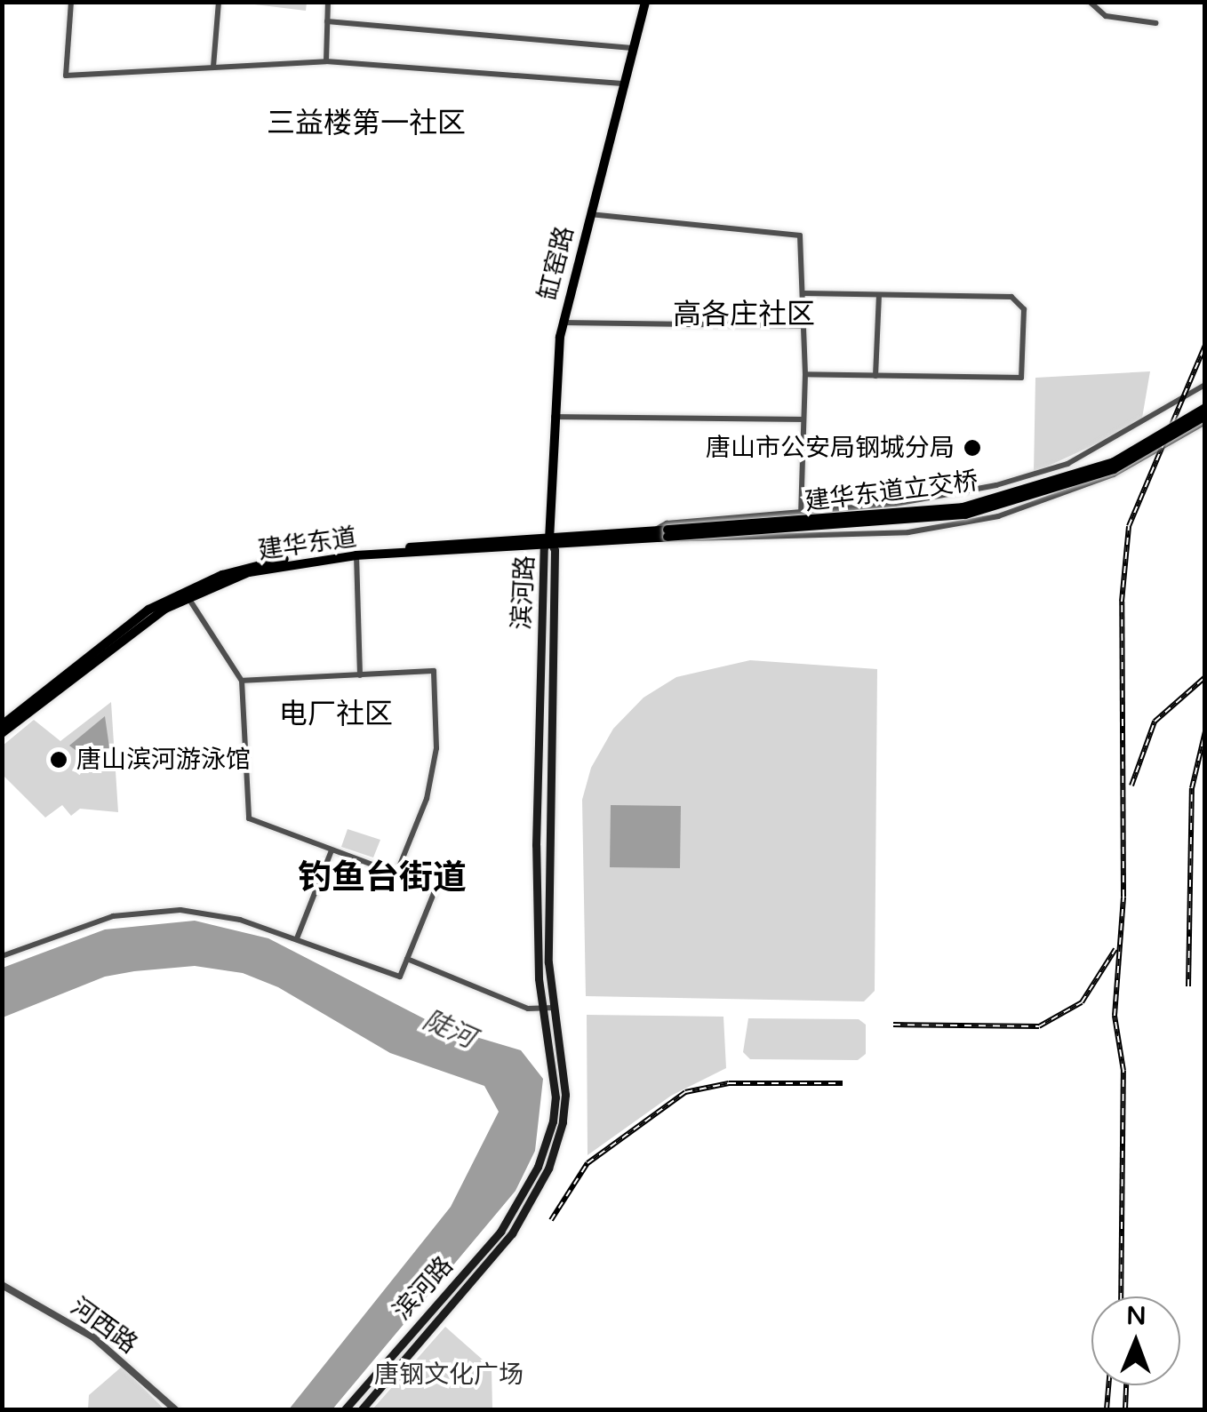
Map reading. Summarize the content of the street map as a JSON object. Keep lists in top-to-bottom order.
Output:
{
  "streets": {
    "main road": [
      "缸窑路",
      "建华东道立交桥",
      "建华东道",
      "滨河路"
    ],
    "street": ["河西路"]
  },
  "crossings": [
    ["缸窑路", "建华东道"],
    ["缸窑路", "滨河路"],
    ["建华东道立交桥", "建华东道"],
    ["建华东道", "滨河路"]
  ],
  "districts": [
    "三益楼第一社区",
    "高各庄社区",
    "电厂社区",
    "钓鱼台街道"
  ],
  "water": ["陡河"],
  "parks": ["唐钢文化广场"],
  "places": ["唐山市公安局钢城分局", "唐山滨河游泳馆"],
  "north": "top"
}
